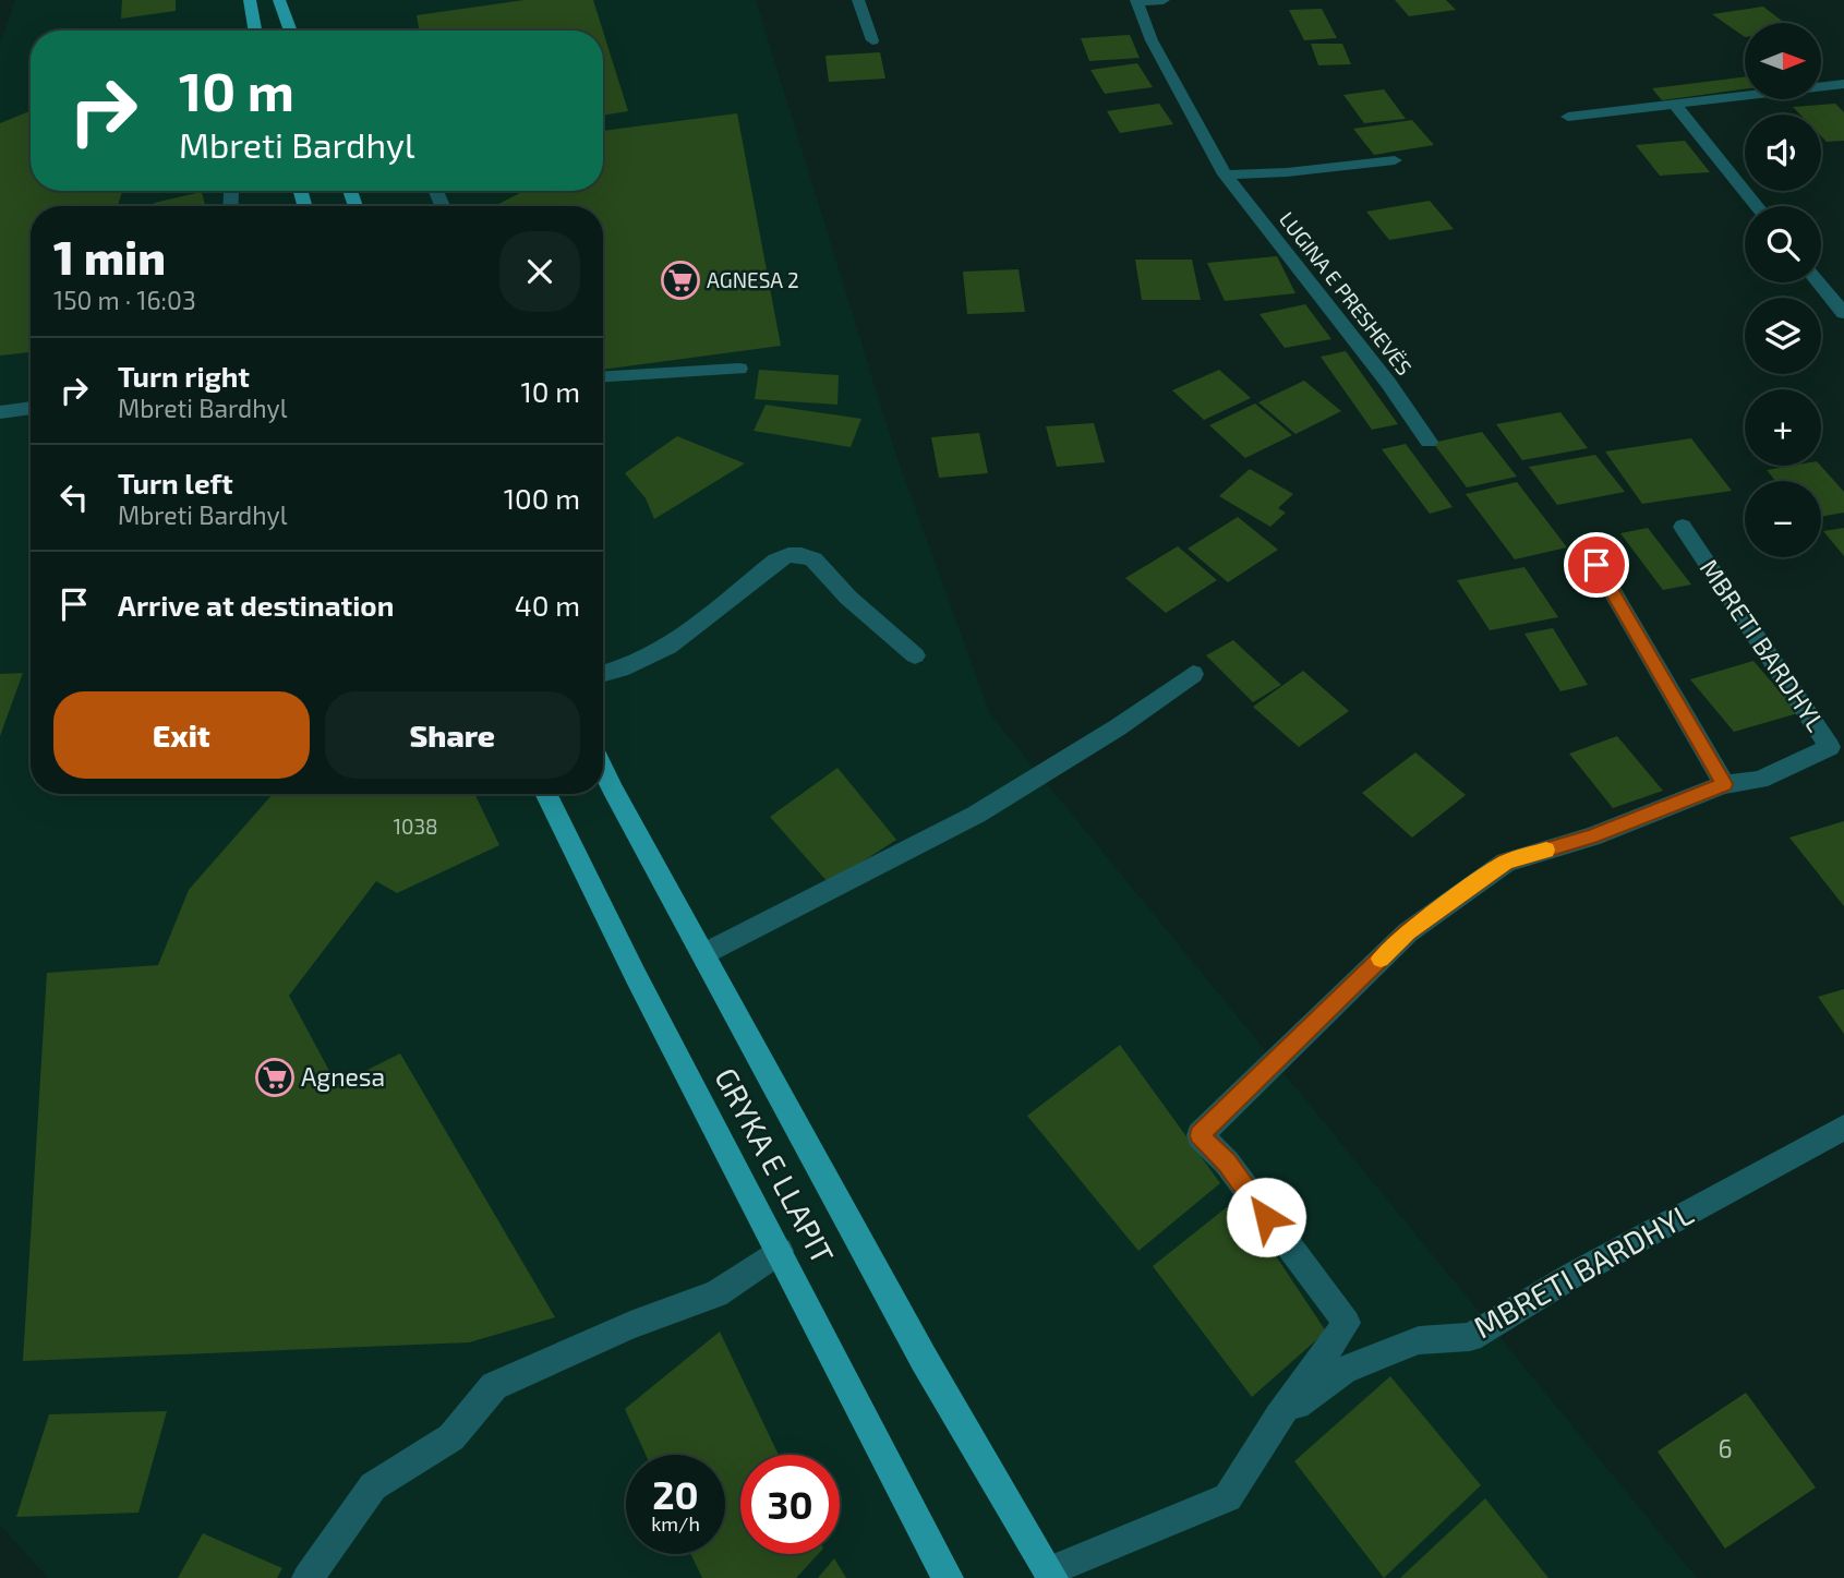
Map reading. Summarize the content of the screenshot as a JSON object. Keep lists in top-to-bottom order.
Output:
{
  "streets": {
    "main road": ["GRYKA E LLAPIT"],
    "street": ["LUGINA E PRESHEVËS", "MBRETI BARDHYL"]
  },
  "crossings": [
    ["MBRETI BARDHYL", "GRYKA E LLAPIT"]
  ],
  "places": {
    "supermarket": ["AGNESA 2", "Agnesa"]
  },
  "house_numbers": ["1038", "6"],
  "north": "right",
  "page": {
    "map_buttons": ["+", "−"],
    "turn": ["10 m", "Mbreti Bardhyl"],
    "heading": ["1 min", "150 m · 16:03"],
    "list": [
      {
        "name": "Turn right",
        "note": "Mbreti Bardhyl",
        "value": "10 m"
      },
      {
        "name": "Turn left",
        "note": "Mbreti Bardhyl",
        "value": "100 m"
      },
      {
        "name": "Arrive at destination",
        "value": "40 m"
      }
    ],
    "buttons": ["Exit", "Share"],
    "speed": "20 km/h",
    "limit": "30"
  }
}
